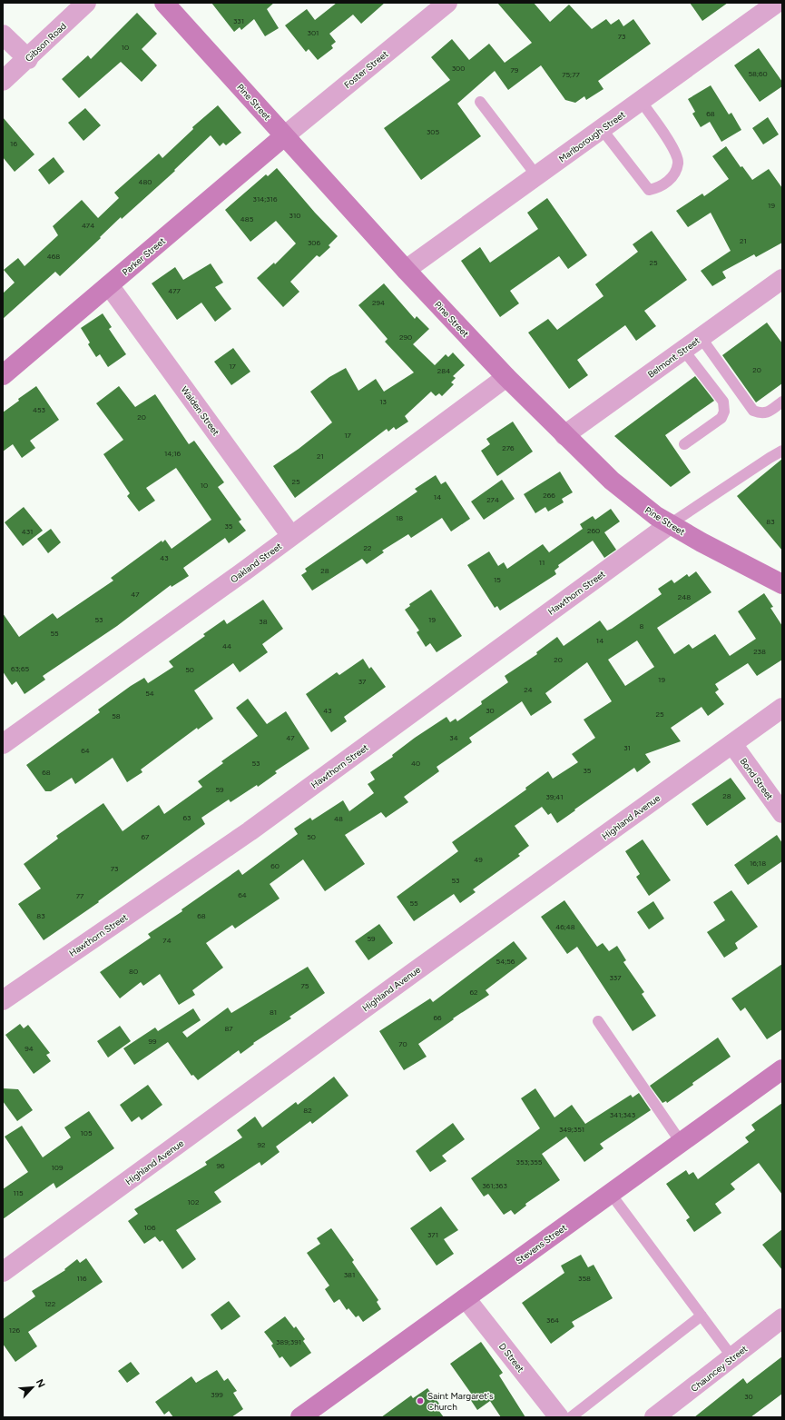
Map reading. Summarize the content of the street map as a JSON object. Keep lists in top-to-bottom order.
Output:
{
  "streets": {
    "street": [
      "Gibson Road",
      "Foster Street",
      "Pine Street",
      "Marlborough Street",
      "Parker Street",
      "Belmont Street",
      "Walden Street",
      "Oakland Street",
      "Hawthorn Street",
      "Bond Street",
      "Highland Avenue",
      "Stevens Street",
      "D Street",
      "Chauncey Street"
    ]
  },
  "crossings": [
    ["Foster Street", "Pine Street"],
    ["Foster Street", "Parker Street"],
    ["Pine Street", "Marlborough Street"],
    ["Pine Street", "Parker Street"],
    ["Pine Street", "Belmont Street"],
    ["Pine Street", "Oakland Street"],
    ["Pine Street", "Hawthorn Street"],
    ["Parker Street", "Walden Street"],
    ["Walden Street", "Oakland Street"],
    ["Bond Street", "Highland Avenue"],
    ["Stevens Street", "D Street"]
  ],
  "places": ["Saint Margaret's Church"],
  "house_numbers": [
    "331",
    "301",
    "73",
    "10",
    "300",
    "79",
    "58;60",
    "75;77",
    "68",
    "305",
    "16",
    "480",
    "314;316",
    "19",
    "310",
    "485",
    "474",
    "21",
    "306",
    "468",
    "25",
    "477",
    "294",
    "290",
    "17",
    "20",
    "284",
    "13",
    "453",
    "20",
    "17",
    "276",
    "14;16",
    "21",
    "25",
    "10",
    "266",
    "14",
    "274",
    "18",
    "83",
    "35",
    "260",
    "431",
    "22",
    "43",
    "11",
    "28",
    "15",
    "47",
    "248",
    "53",
    "19",
    "38",
    "8",
    "55",
    "14",
    "44",
    "238",
    "20",
    "63;65",
    "50",
    "19",
    "37",
    "24",
    "54",
    "43",
    "30",
    "25",
    "58",
    "47",
    "34",
    "31",
    "64",
    "53",
    "40",
    "35",
    "68",
    "59",
    "28",
    "39;41",
    "63",
    "48",
    "67",
    "50",
    "49",
    "16;18",
    "60",
    "73",
    "53",
    "64",
    "77",
    "55",
    "83",
    "68",
    "46;48",
    "59",
    "74",
    "54;56",
    "80",
    "337",
    "75",
    "62",
    "81",
    "66",
    "87",
    "99",
    "70",
    "94",
    "82",
    "341;343",
    "349;351",
    "105",
    "92",
    "353;355",
    "96",
    "109",
    "361;363",
    "115",
    "102",
    "106",
    "371",
    "381",
    "116",
    "358",
    "122",
    "364",
    "126",
    "389;391",
    "399",
    "30"
  ],
  "north": "top right"
}
